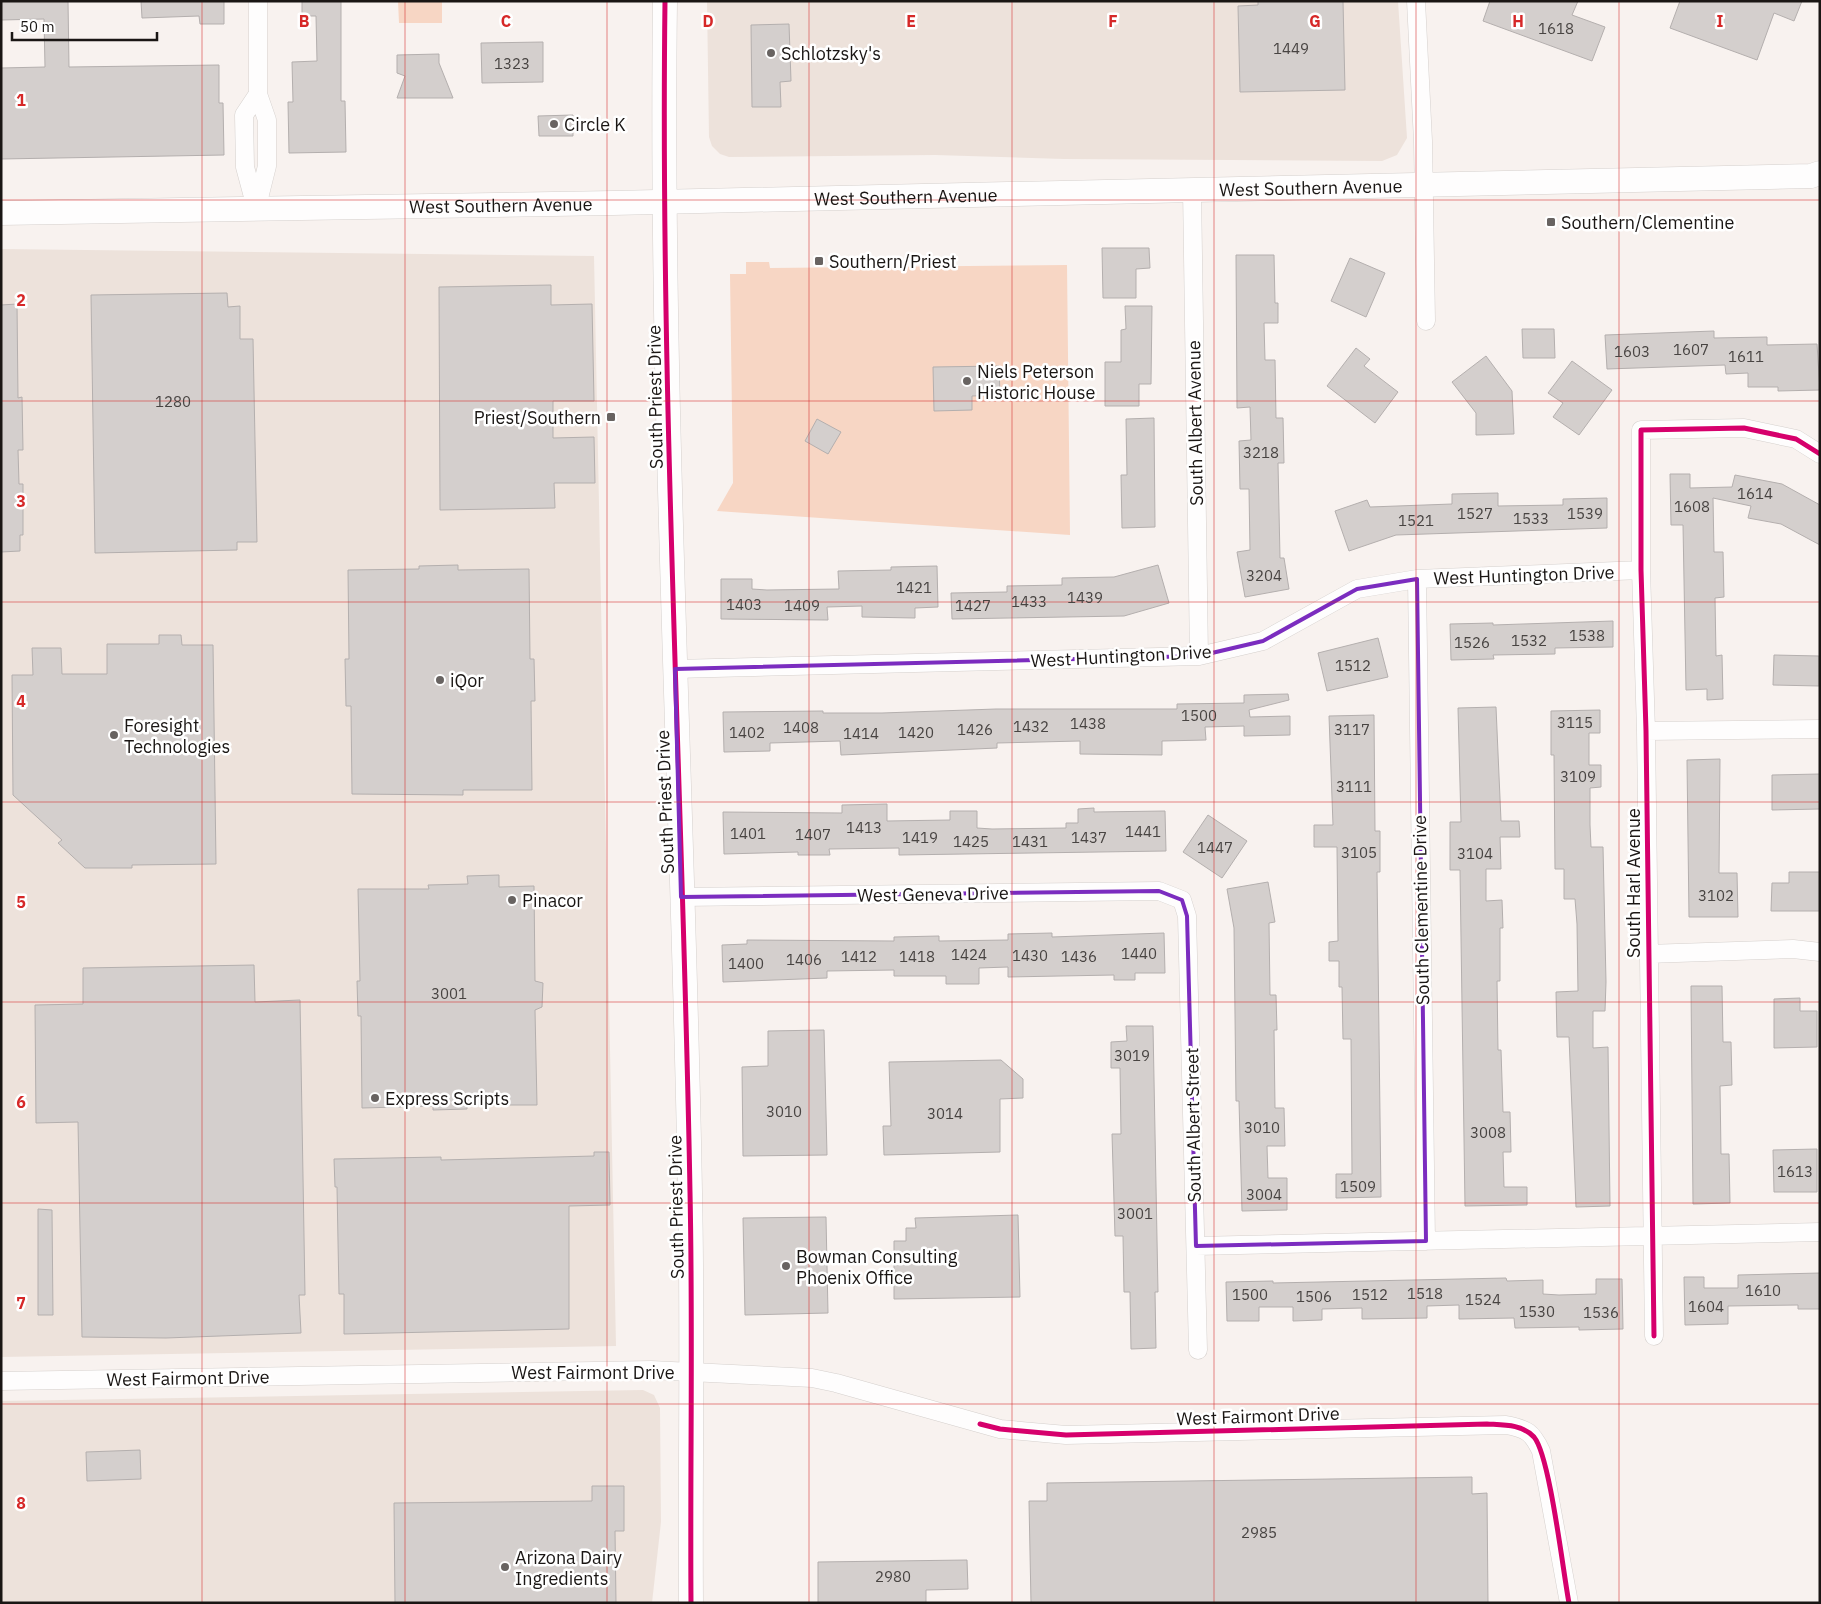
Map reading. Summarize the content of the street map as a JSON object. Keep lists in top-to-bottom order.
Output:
{
  "streets": {
    "main road": ["West Southern Avenue", "South Priest Drive"],
    "street": [
      "South Albert Avenue",
      "West Huntington Drive",
      "South Harl Avenue",
      "West Geneva Drive",
      "South Clementine Drive",
      "South Albert Street",
      "West Fairmont Drive"
    ]
  },
  "crossings": [
    ["West Southern Avenue", "South Priest Drive"],
    ["West Southern Avenue", "South Albert Avenue"],
    ["South Priest Drive", "West Huntington Drive"],
    ["South Priest Drive", "West Geneva Drive"],
    ["South Priest Drive", "West Fairmont Drive"],
    ["South Albert Avenue", "West Huntington Drive"],
    ["West Huntington Drive", "South Harl Avenue"],
    ["West Huntington Drive", "South Clementine Drive"],
    ["West Geneva Drive", "South Albert Street"]
  ],
  "places": {
    "other": [
      "Schlotzsky's",
      "Circle K",
      "Niels Peterson Historic House",
      "iQor",
      "Foresight Technologies",
      "Pinacor",
      "Express Scripts",
      "Bowman Consulting Phoenix Office",
      "Arizona Dairy Ingredients"
    ],
    "transit": ["Southern/Clementine", "Southern/Priest", "Priest/Southern"]
  },
  "house_numbers": [
    "1618",
    "1449",
    "1323",
    "1607",
    "1603",
    "1611",
    "1280",
    "3218",
    "1614",
    "1608",
    "1527",
    "1539",
    "1533",
    "1521",
    "3204",
    "1421",
    "1439",
    "1433",
    "1403",
    "1409",
    "1427",
    "1538",
    "1532",
    "1526",
    "1512",
    "1500",
    "3115",
    "1438",
    "1432",
    "1408",
    "1426",
    "3117",
    "1402",
    "1420",
    "1414",
    "3109",
    "3111",
    "1413",
    "1441",
    "1401",
    "1407",
    "1419",
    "1437",
    "1425",
    "1431",
    "1447",
    "3105",
    "3104",
    "3102",
    "1440",
    "1424",
    "1430",
    "1412",
    "1418",
    "1436",
    "1406",
    "1400",
    "3001",
    "3019",
    "3010",
    "3014",
    "3010",
    "3008",
    "1613",
    "1509",
    "3004",
    "3001",
    "1610",
    "1518",
    "1500",
    "1512",
    "1506",
    "1524",
    "1604",
    "1530",
    "1536",
    "2985",
    "2980"
  ],
  "scale_bar": "50 m",
  "grid": {
    "columns": [
      "B",
      "C",
      "D",
      "E",
      "F",
      "G",
      "H",
      "I"
    ],
    "rows": [
      "1",
      "2",
      "3",
      "4",
      "5",
      "6",
      "7",
      "8"
    ]
  }
}
